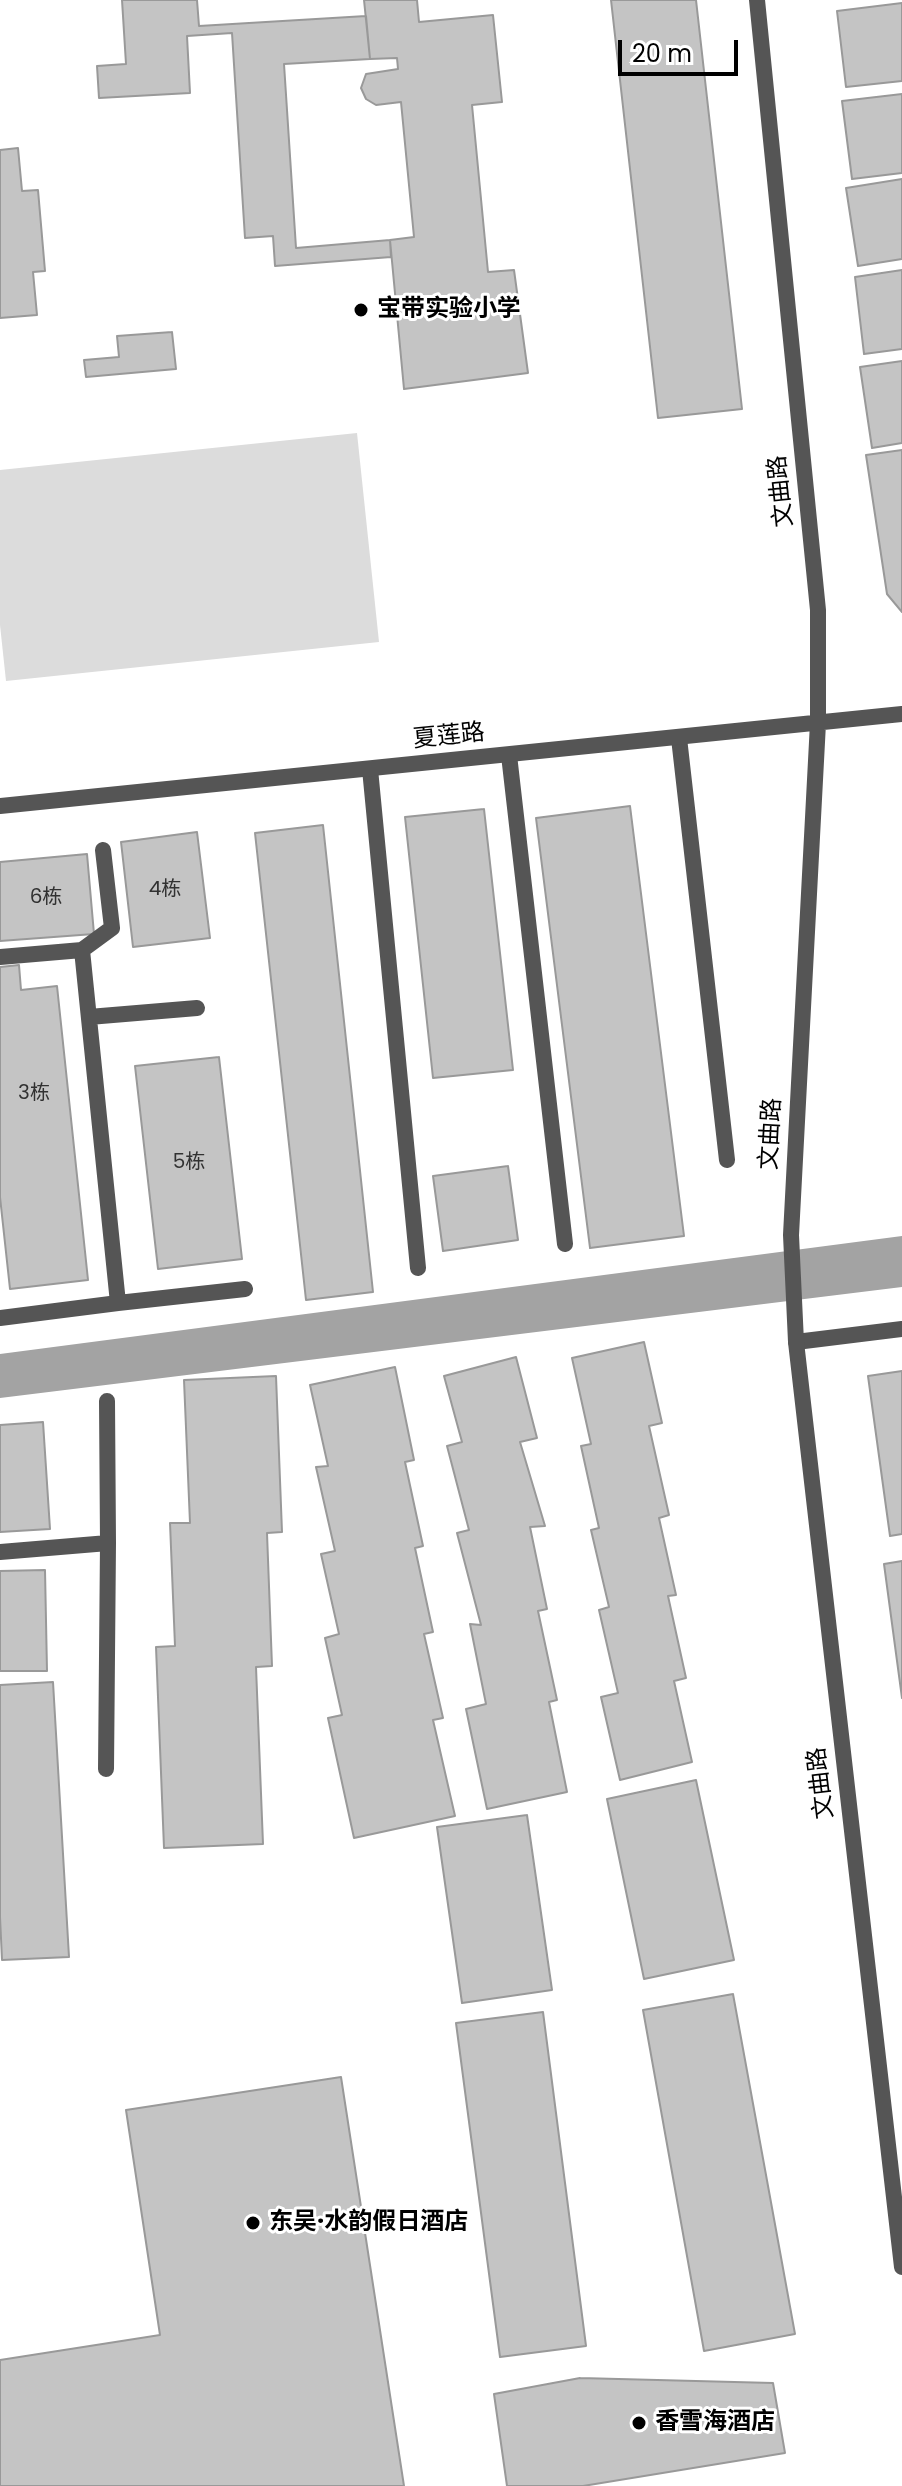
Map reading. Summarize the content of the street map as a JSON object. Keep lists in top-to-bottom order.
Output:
{
  "streets": {
    "street": ["文曲路", "夏莲路"]
  },
  "crossings": [
    ["文曲路", "夏莲路"]
  ],
  "places": ["宝带实验小学", "东吴·水韵假日酒店", "香雪海酒店"],
  "house_numbers": [
    "4栋",
    "6栋",
    "3栋",
    "5栋"
  ],
  "scale_bar": "20 m"
}
